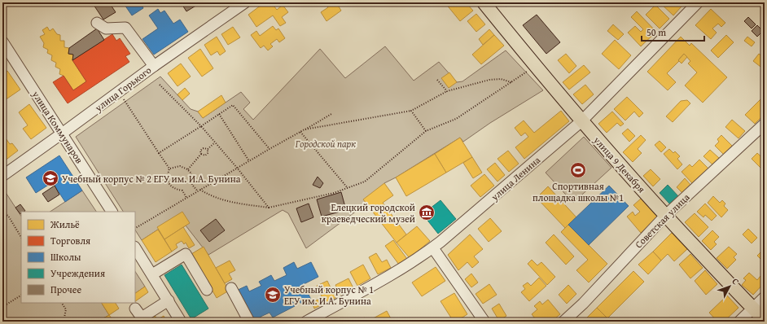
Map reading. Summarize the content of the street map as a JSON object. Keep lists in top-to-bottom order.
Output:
{
  "streets": {
    "main road": ["улица 9 Декабря"],
    "street": [
      "улица Горького",
      "улица Коммунаров",
      "улица Ленина",
      "Советская улица"
    ]
  },
  "crossings": [
    ["улица Горького", "улица Коммунаров"],
    ["улица 9 Декабря", "улица Ленина"],
    ["улица 9 Декабря", "Советская улица"]
  ],
  "parks": ["Городской парк"],
  "places": {
    "sports": ["Спортивная площадка школы №1"],
    "school or university": ["Учебный корпус № 2 ЕГУ им. И.А. Бунина", "Учебный корпус № 1 ЕГУ им. И.А. Бунина"],
    "museum": ["Елецкий городской краеведческий музей"]
  },
  "legend": [
    "Жильё",
    "Торговля",
    "Школы",
    "Учреждения",
    "Прочее"
  ],
  "scale_bar": "50 m",
  "north": "top right"
}
